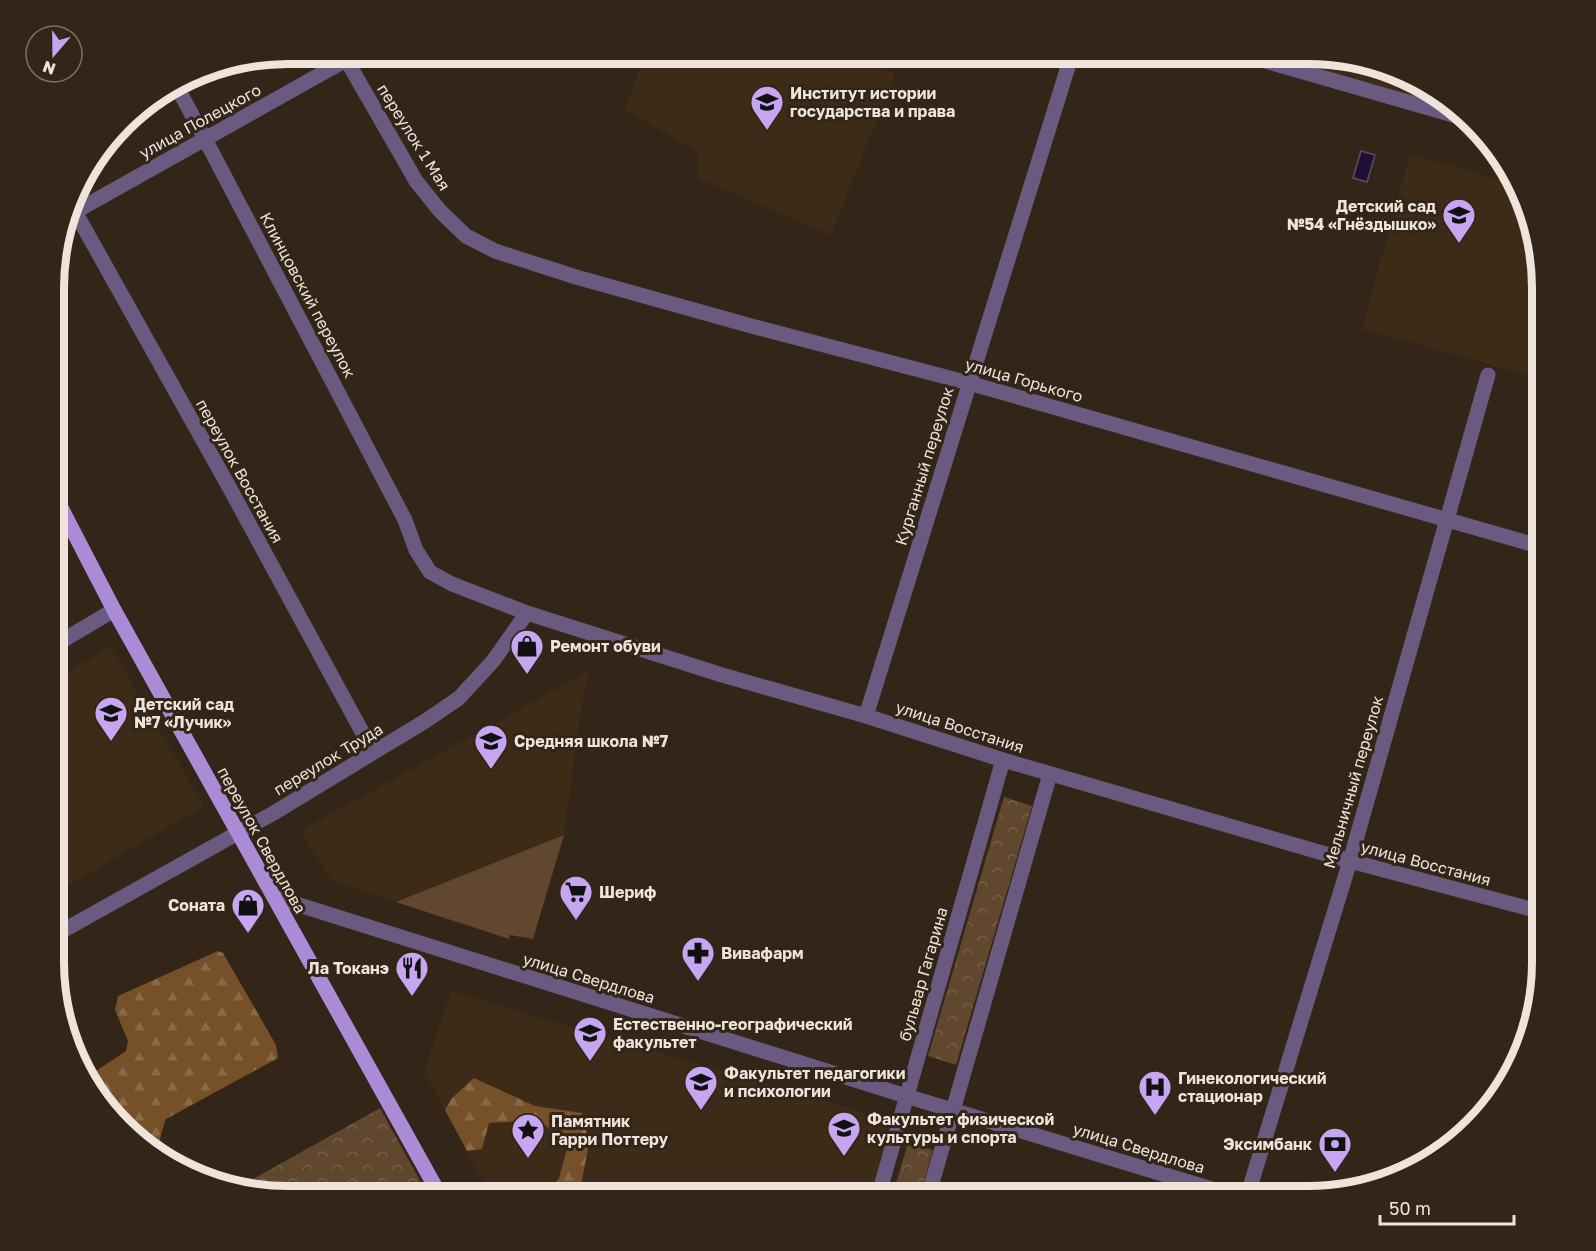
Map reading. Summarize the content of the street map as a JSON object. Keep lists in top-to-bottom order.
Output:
{
  "streets": {
    "main road": ["переулок Свердлова"],
    "street": [
      "улица Полецкого",
      "переулок 1 Мая",
      "Клинцовский переулок",
      "улица Горького",
      "Курганный переулок",
      "переулок Восстания",
      "улица Восстания",
      "переулок Труда",
      "Мельничный переулок",
      "бульвар Гагарина",
      "улица Свердлова"
    ]
  },
  "crossings": [
    ["улица Полецкого", "Клинцовский переулок"],
    ["переулок 1 Мая", "улица Горького"],
    ["Клинцовский переулок", "улица Восстания"],
    ["улица Горького", "Курганный переулок"],
    ["улица Горького", "Мельничный переулок"],
    ["Курганный переулок", "улица Восстания"],
    ["переулок Восстания", "переулок Труда"],
    ["улица Восстания", "переулок Труда"],
    ["улица Восстания", "Мельничный переулок"],
    ["улица Восстания", "бульвар Гагарина"],
    ["переулок Труда", "переулок Свердлова"],
    ["переулок Свердлова", "улица Свердлова"],
    ["бульвар Гагарина", "улица Свердлова"]
  ],
  "places": {
    "school or university": [
      "Институт истории государства и права",
      "Детский сад №54 «Гнёздышко»",
      "Детский сад №7 «Лучик»",
      "Средняя школа №7",
      "Естественно-географический факультет",
      "Факультет педагогики и психологии",
      "Факультет физической культуры и спорта"
    ],
    "shop": ["Ремонт обуви", "Соната"],
    "supermarket": ["Шериф"],
    "pharmacy": ["Вивафарм"],
    "restaurant": ["Ла Токанэ"],
    "hospital": ["Гинекологический стационар"],
    "place": ["Памятник Гарри Поттеру"],
    "bank": ["Эксимбанк"]
  },
  "scale_bar": "50 m",
  "north": "bottom"
}
